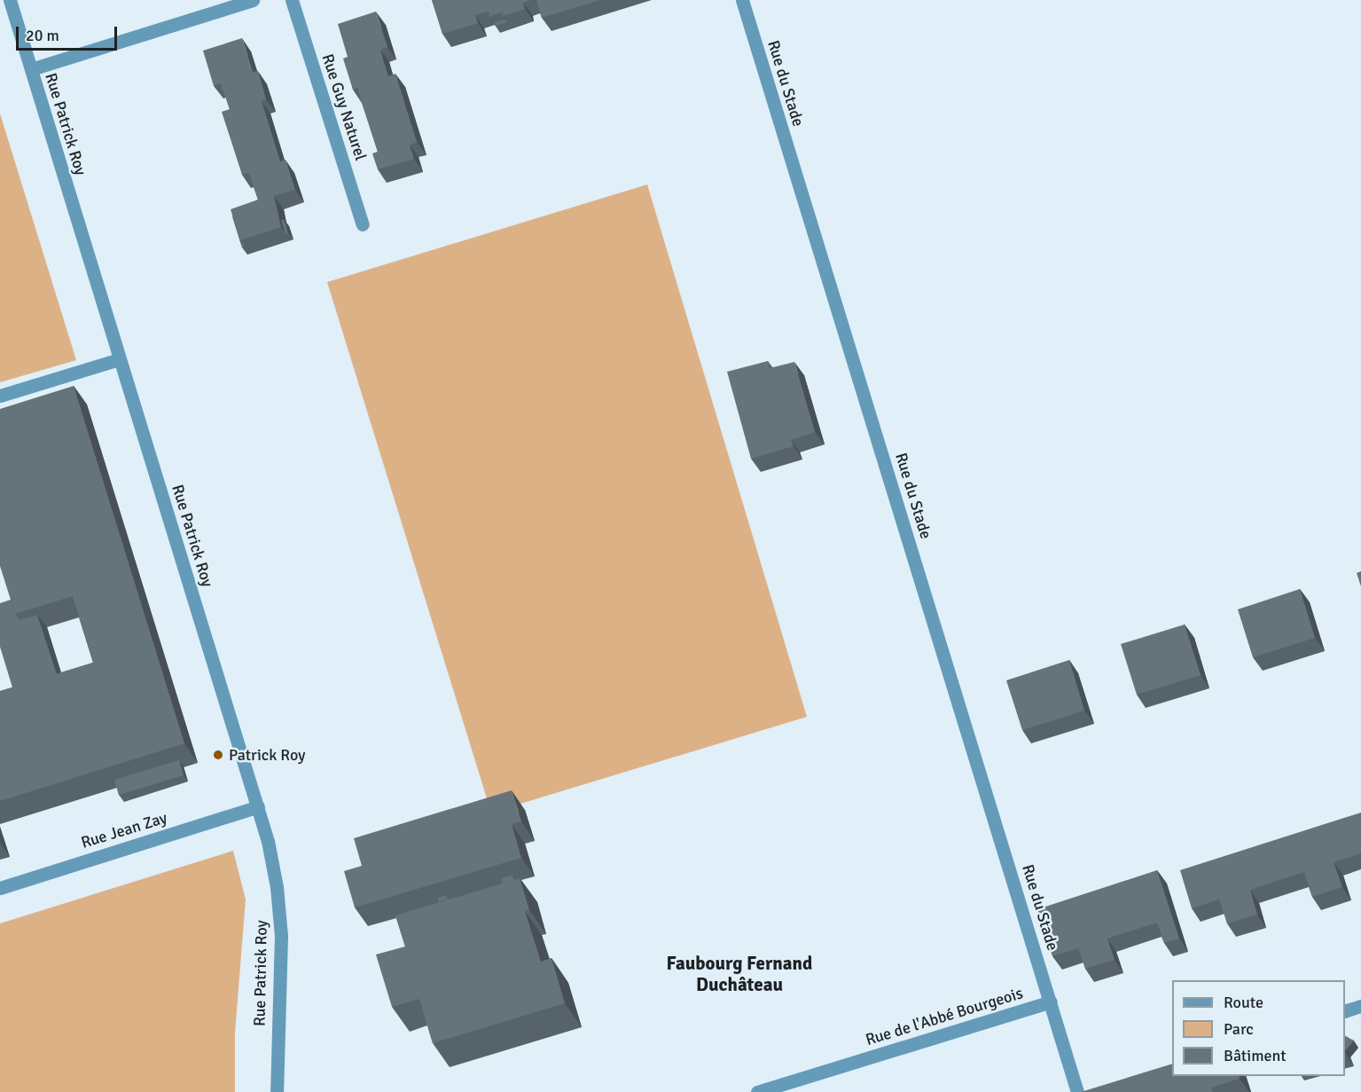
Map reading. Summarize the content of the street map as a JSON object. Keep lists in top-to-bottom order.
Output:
{
  "streets": {
    "street": [
      "Rue du Stade",
      "Rue Guy Naturel",
      "Rue Patrick Roy",
      "Rue Jean Zay",
      "Rue de l'Abbé Bourgeois"
    ]
  },
  "crossings": [
    ["Rue du Stade", "Rue de l'Abbé Bourgeois"],
    ["Rue Patrick Roy", "Rue Jean Zay"]
  ],
  "districts": ["Faubourg Fernand Duchâteau"],
  "places": ["Patrick Roy"],
  "legend": ["Route", "Parc", "Bâtiment"],
  "scale_bar": "20 m"
}
